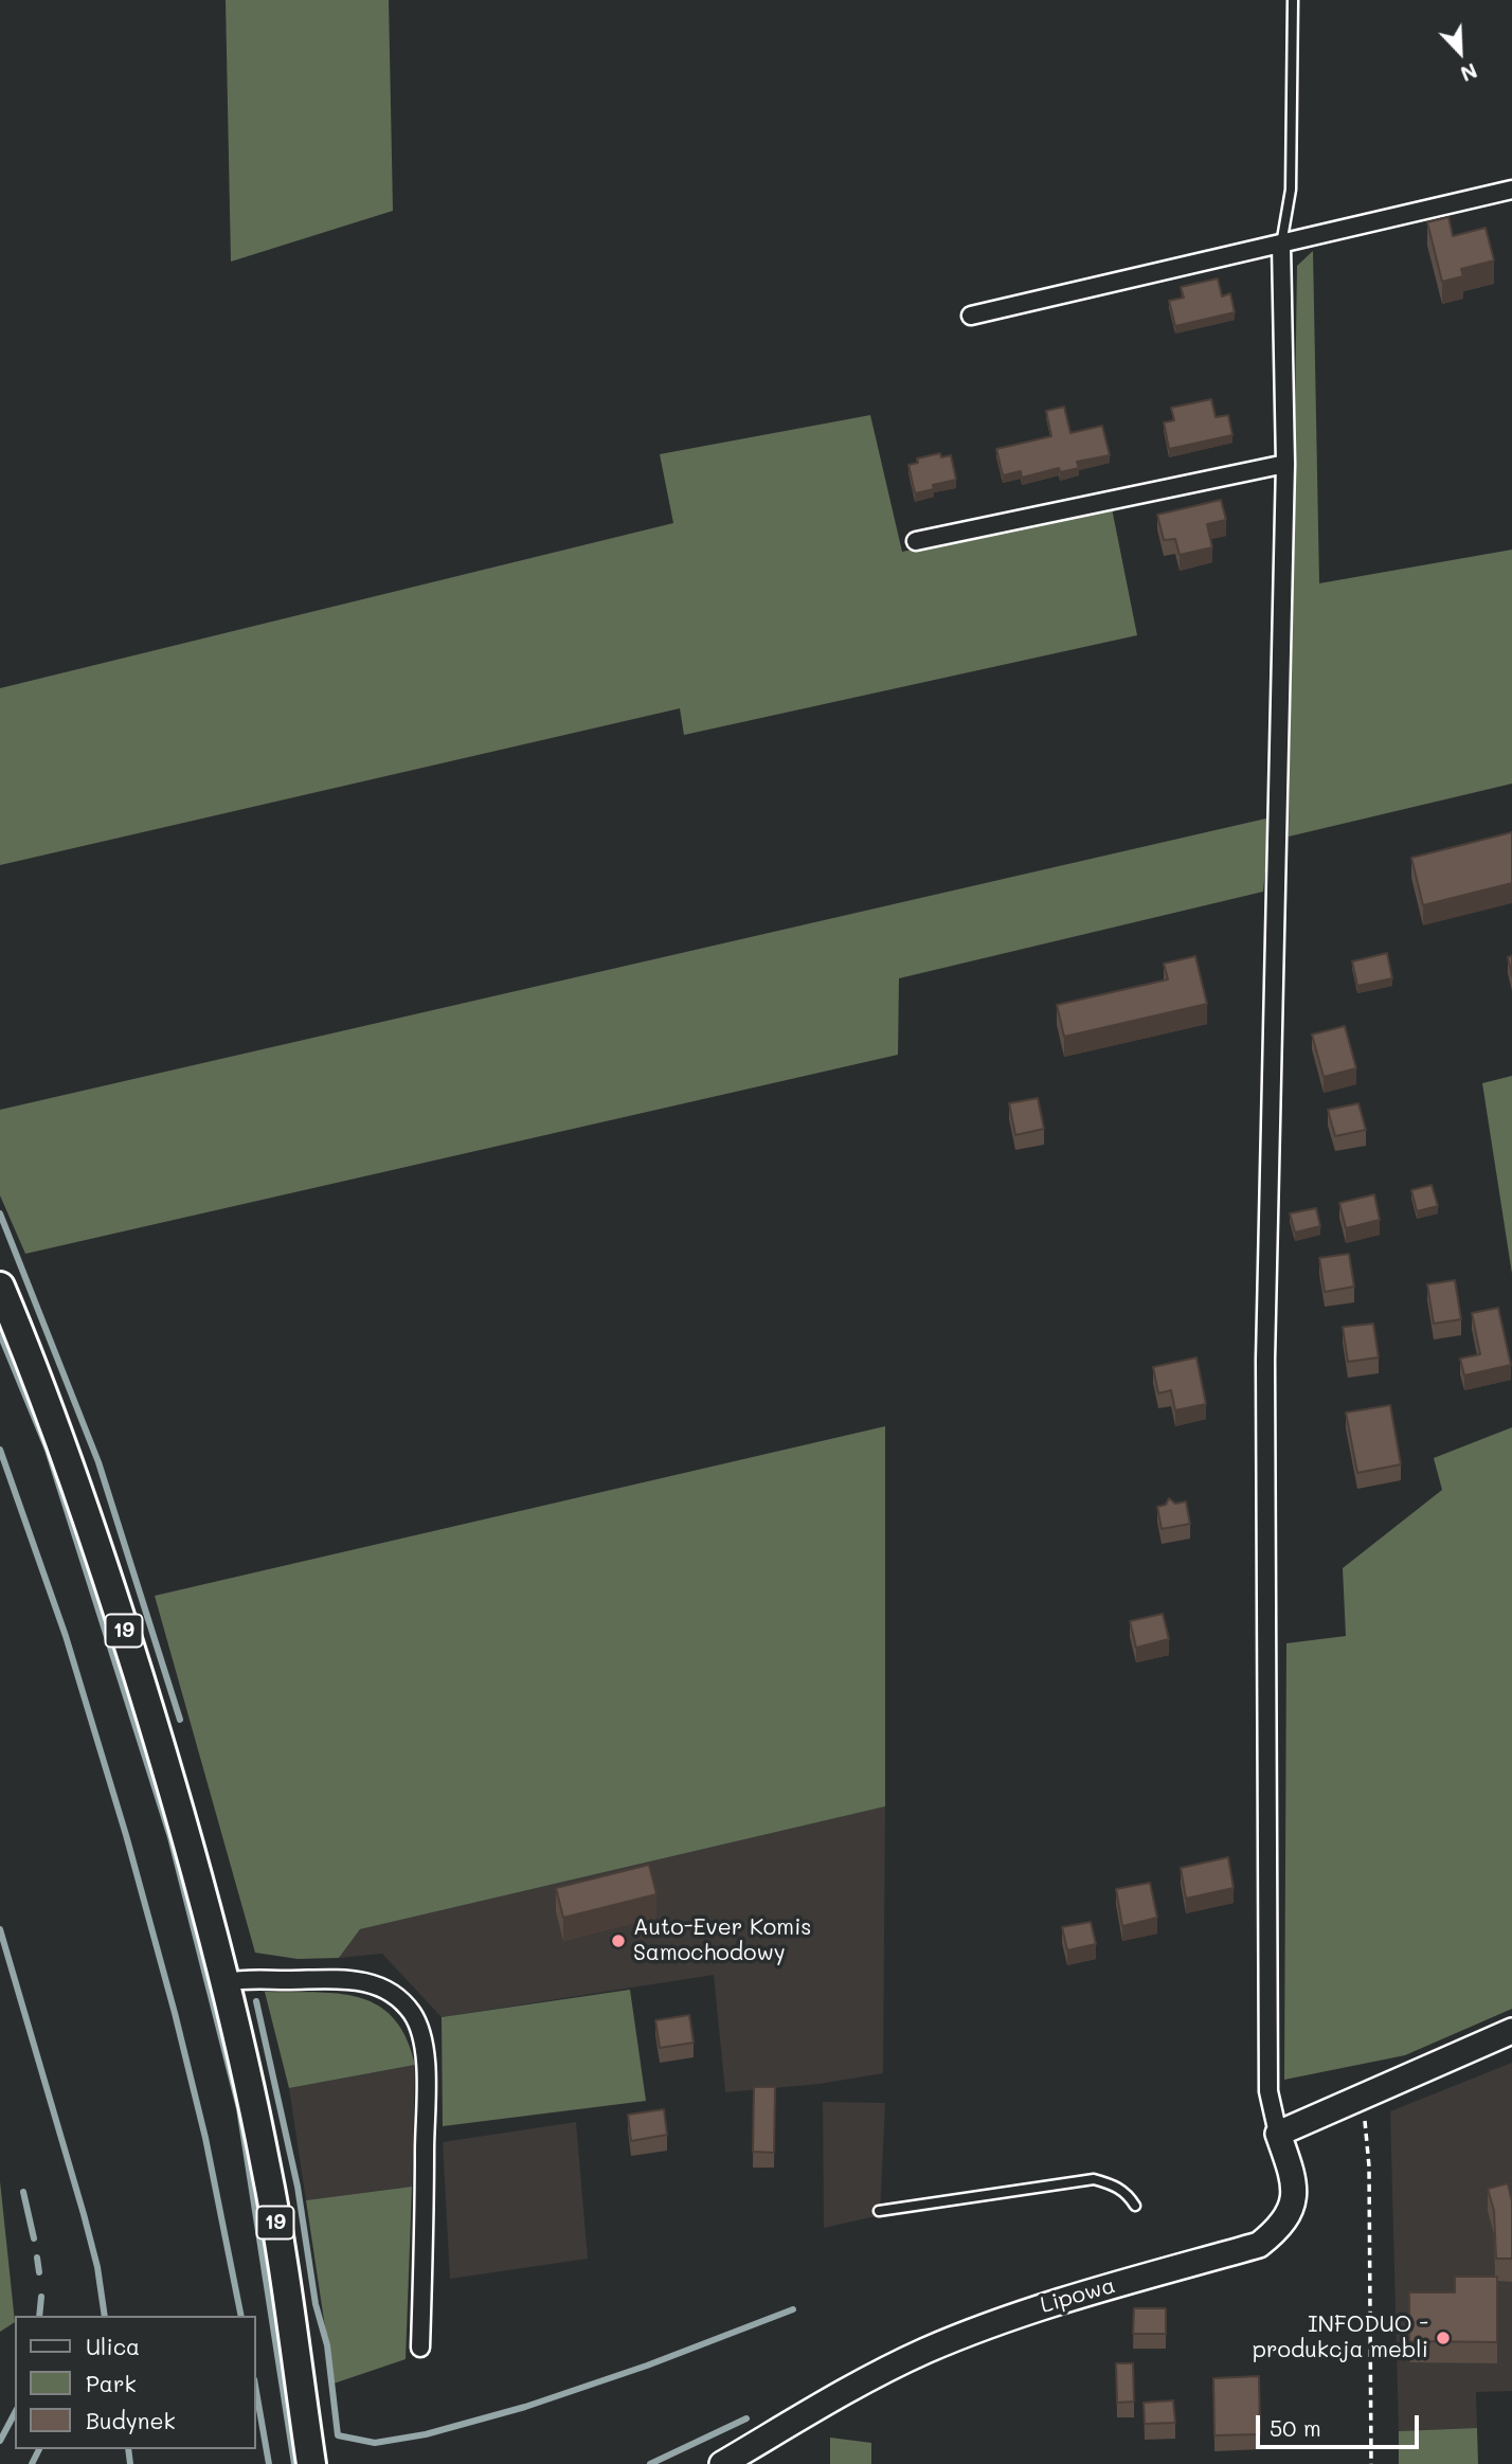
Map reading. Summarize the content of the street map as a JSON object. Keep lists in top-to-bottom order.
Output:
{
  "streets": {
    "highway": ["19"],
    "main road": ["Lipowa"]
  },
  "places": ["Auto-Ever Komis Samochodowy", "INFODUO - produkcja mebli"],
  "legend": ["Ulica", "Park", "Budynek"],
  "scale_bar": "50 m",
  "north": "bottom right"
}
